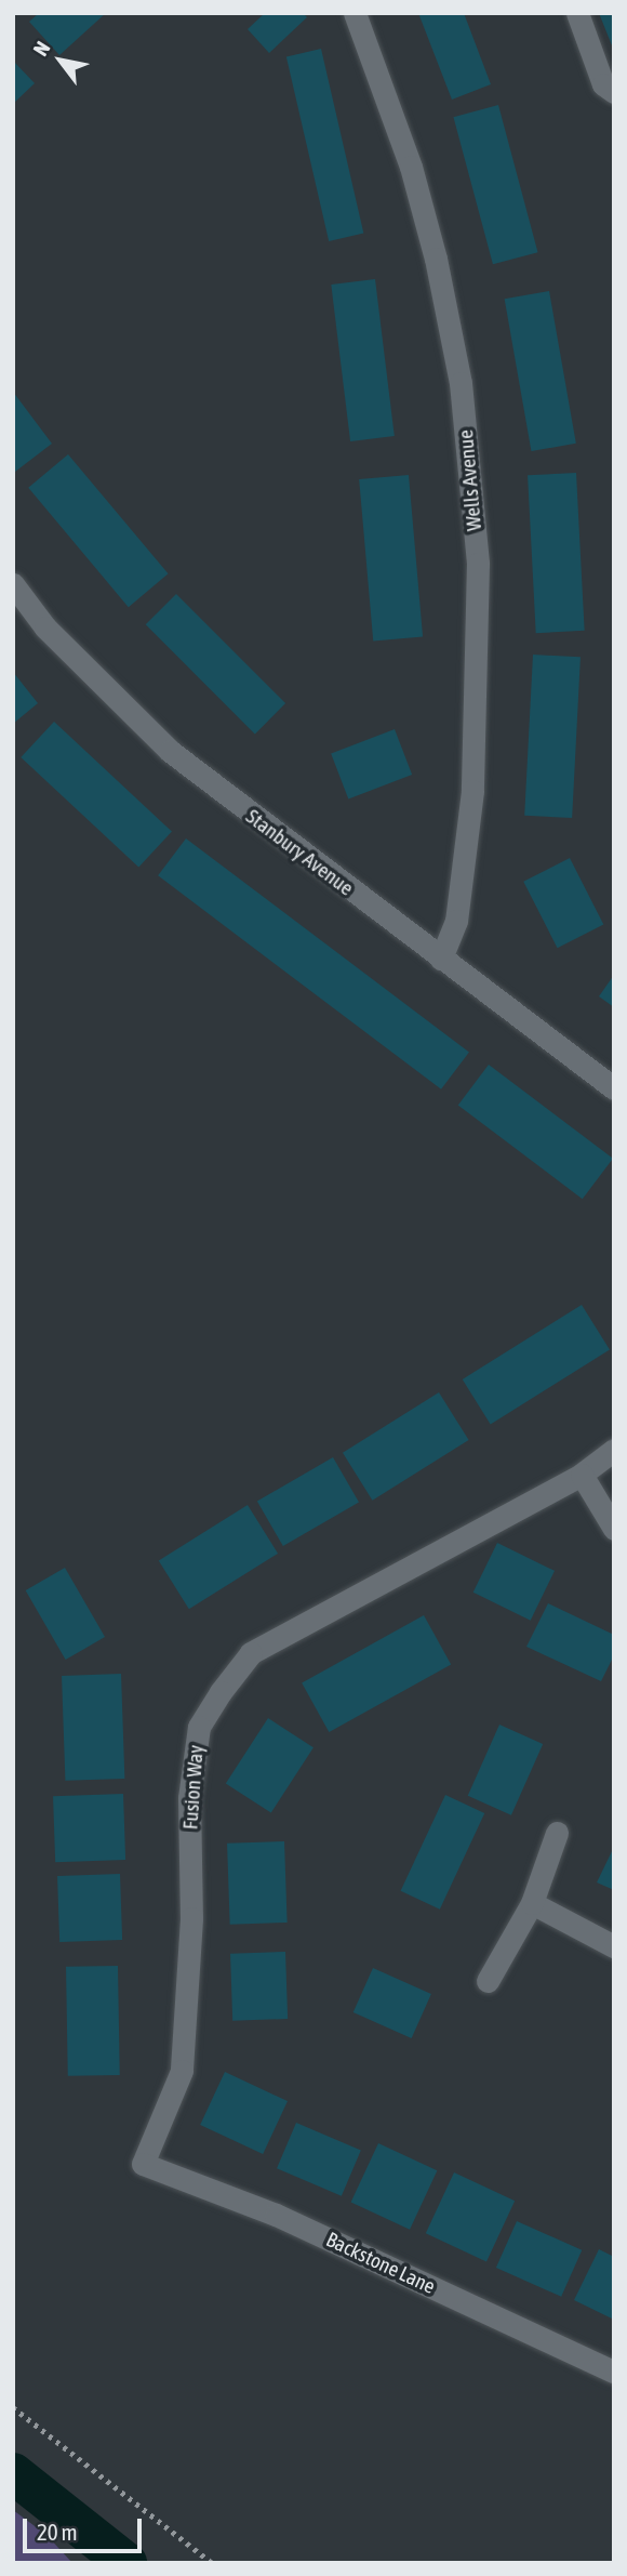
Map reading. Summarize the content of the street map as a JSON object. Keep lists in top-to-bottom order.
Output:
{
  "streets": {
    "street": [
      "Wells Avenue",
      "Stanbury Avenue",
      "Fusion Way",
      "Backstone Lane"
    ]
  },
  "crossings": [
    ["Wells Avenue", "Stanbury Avenue"],
    ["Fusion Way", "Backstone Lane"]
  ],
  "scale_bar": "20 m",
  "north": "top left"
}
